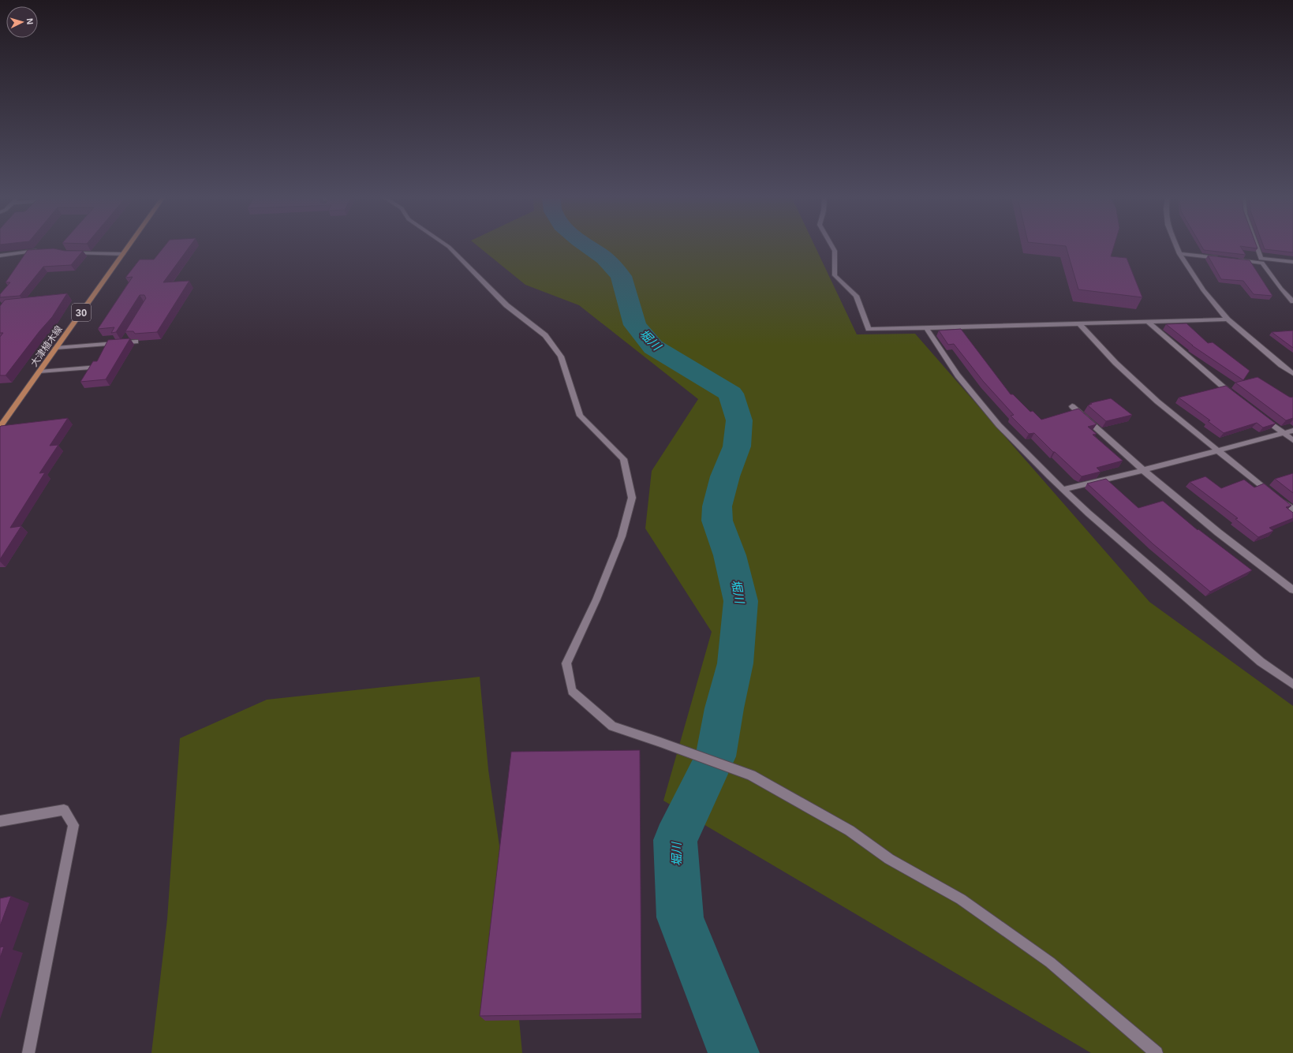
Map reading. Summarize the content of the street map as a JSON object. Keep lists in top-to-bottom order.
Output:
{
  "streets": {
    "main road": ["30", "大津植木線"]
  },
  "water": ["堀川"],
  "north": "right"
}
